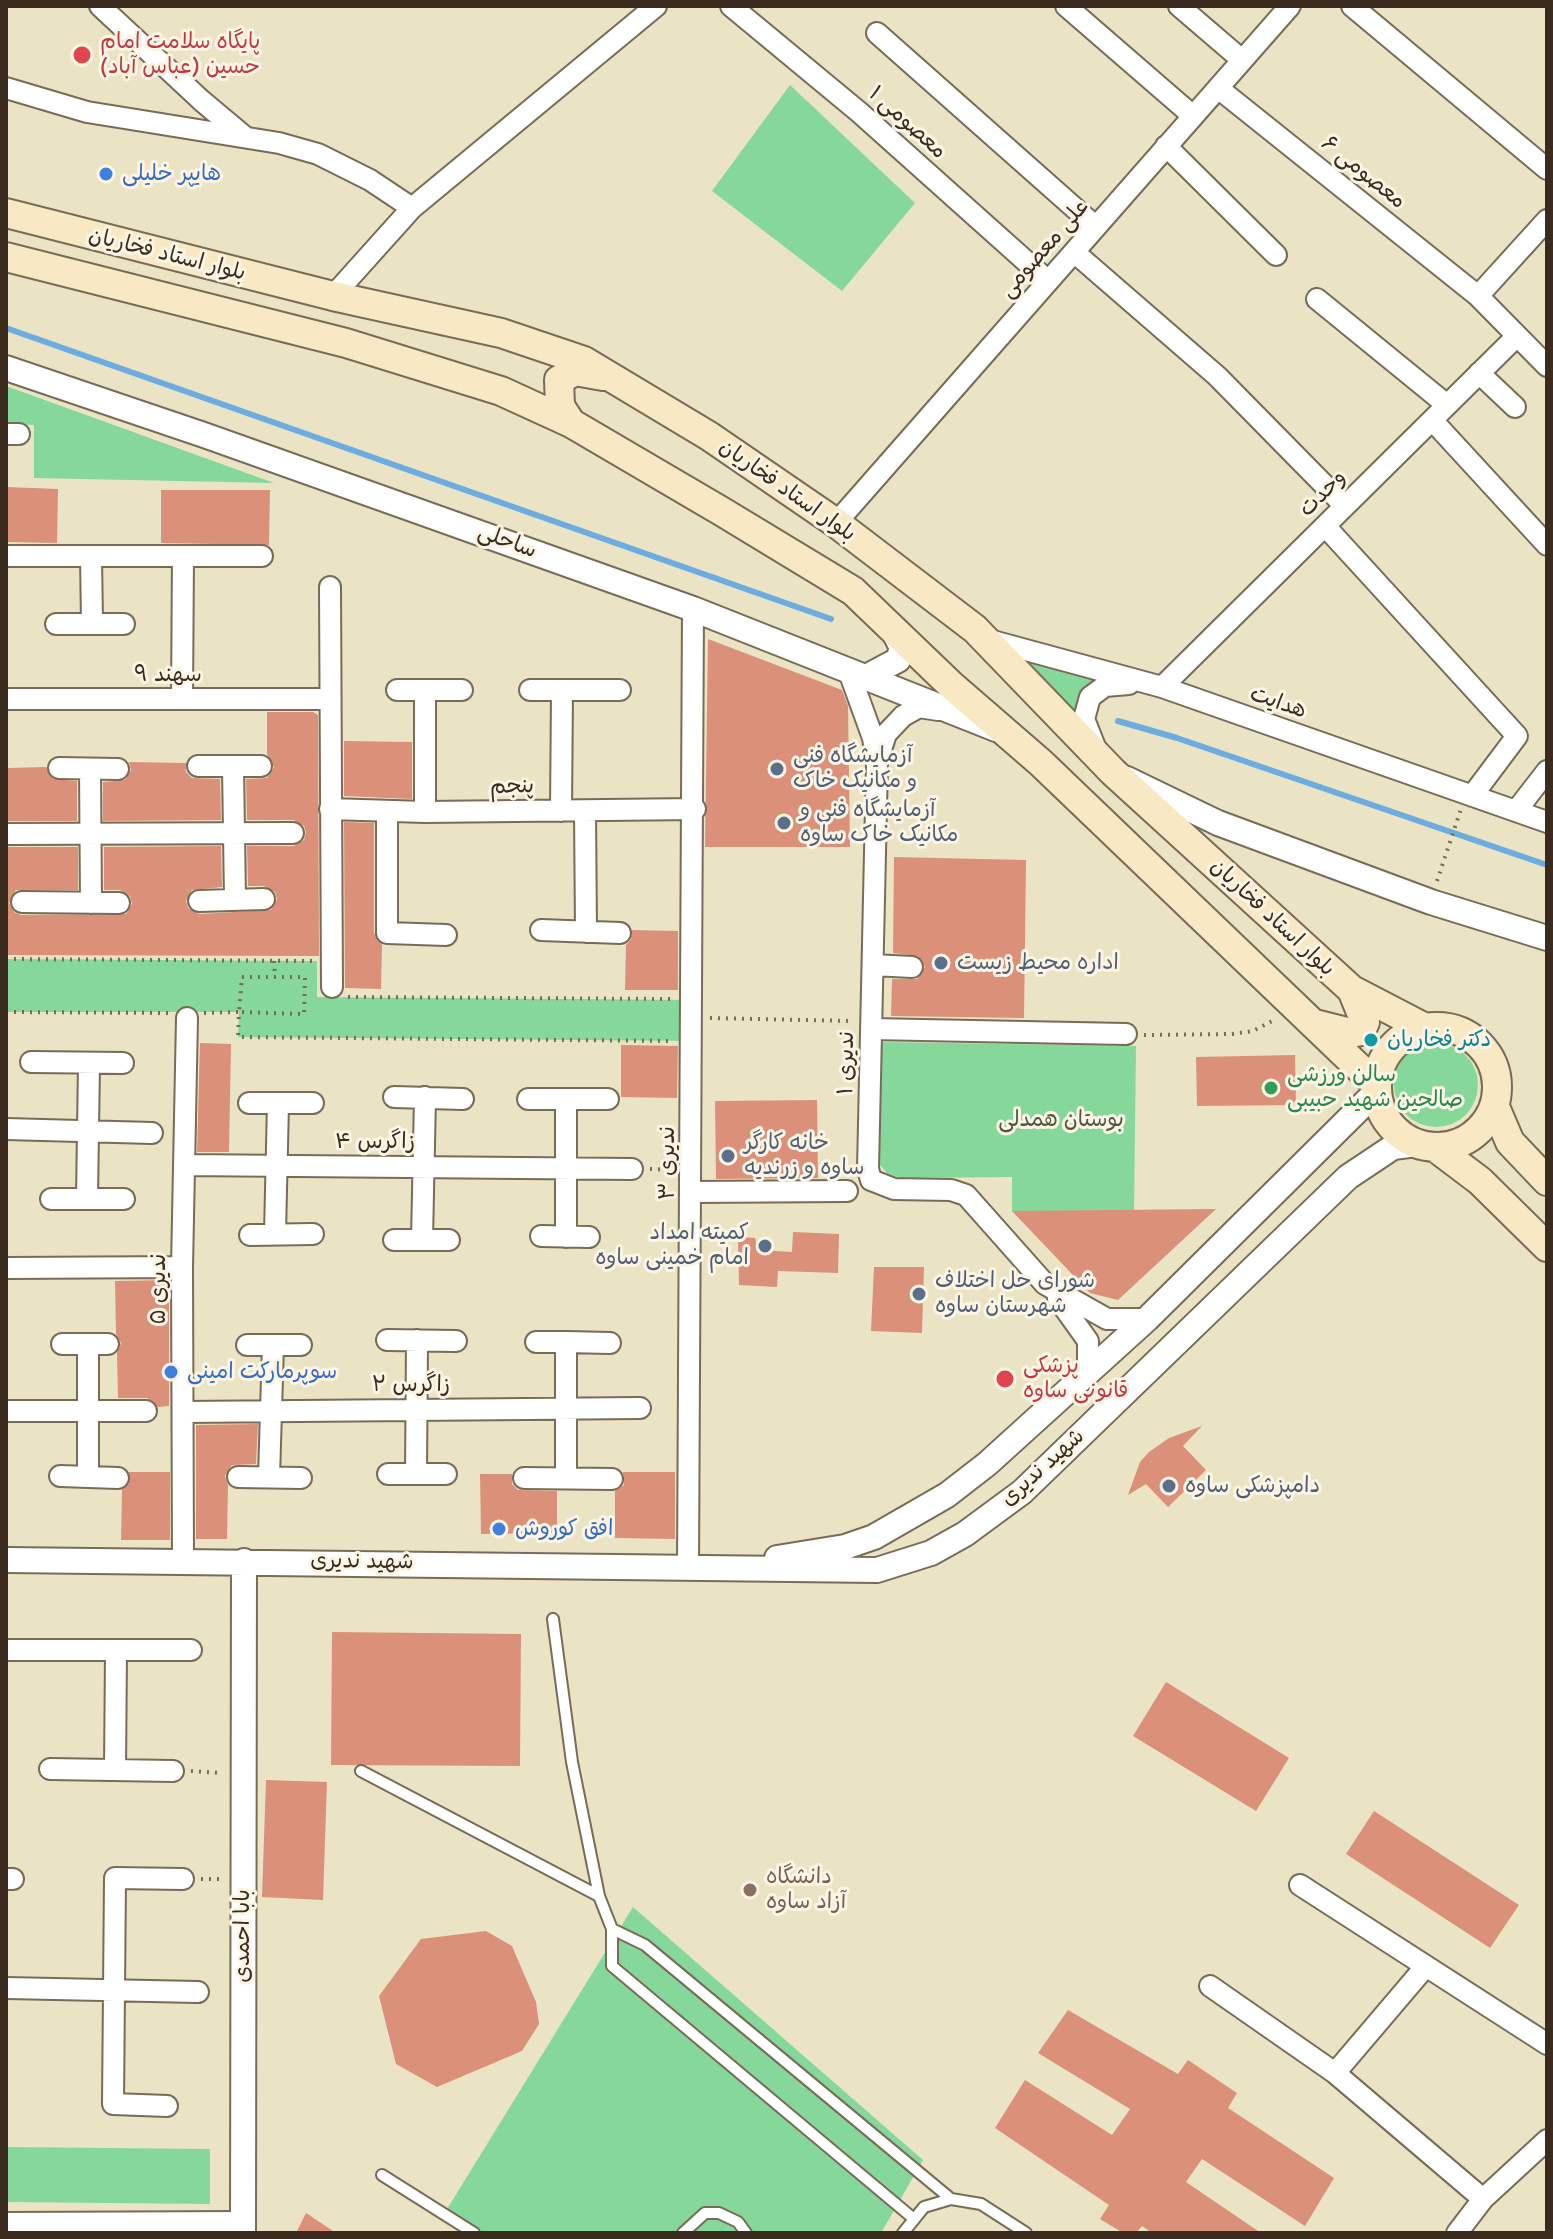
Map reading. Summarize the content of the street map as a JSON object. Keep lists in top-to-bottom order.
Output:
{
  "streets": {
    "main road": ["بلوار استاد فخاریان"],
    "street": [
      "معصومی ۱",
      "معصومی ۶",
      "علی معصومی",
      "وحدت",
      "ساحلی",
      "سهند ۹",
      "هدایت",
      "پنجم",
      "ندیری ۱",
      "زاگرس ۴",
      "ندیری ۳",
      "ندیری ۵",
      "زاگرس ۲",
      "شهید ندیری",
      "بابا احمدی"
    ]
  },
  "crossings": [
    ["معصومی ۱", "علی معصومی"],
    ["معصومی ۶", "علی معصومی"],
    ["معصومی ۶", "وحدت"],
    ["علی معصومی", "بلوار استاد فخاریان"],
    ["بلوار استاد فخاریان", "ساحلی"],
    ["بلوار استاد فخاریان", "هدایت"],
    ["بلوار استاد فخاریان", "شهید ندیری"],
    ["وحدت", "هدایت"],
    ["ساحلی", "ندیری ۳"],
    ["پنجم", "ندیری ۳"],
    ["ندیری ۱", "شهید ندیری"],
    ["زاگرس ۴", "ندیری ۵"],
    ["ندیری ۳", "شهید ندیری"],
    ["ندیری ۵", "زاگرس ۲"],
    ["ندیری ۵", "شهید ندیری"],
    ["شهید ندیری", "بابا احمدی"]
  ],
  "parks": ["بوستان همدلی"],
  "places": [
    "پایگاه سلامت امام حسین (عباس آباد)",
    "هایپر خلیلی",
    "آزمایشگاه فنی و مکانیک خاک",
    "آزمایشگاه فنی و مکانیک خاک ساوه",
    "اداره محیط زیست",
    "دکتر فخاریان",
    "سالن ورزشی صالحین شهید حبیبی",
    "خانه کارگر ساوه و زرندیه",
    "کمیته امداد امام خمینی ساوه",
    "شورای حل اختلاف شهرستان ساوه",
    "سوپرمارکت امینی",
    "پزشکی قانونی ساوه",
    "دامپزشکی ساوه",
    "افق کوروش",
    "دانشگاه آزاد ساوه"
  ]
}
